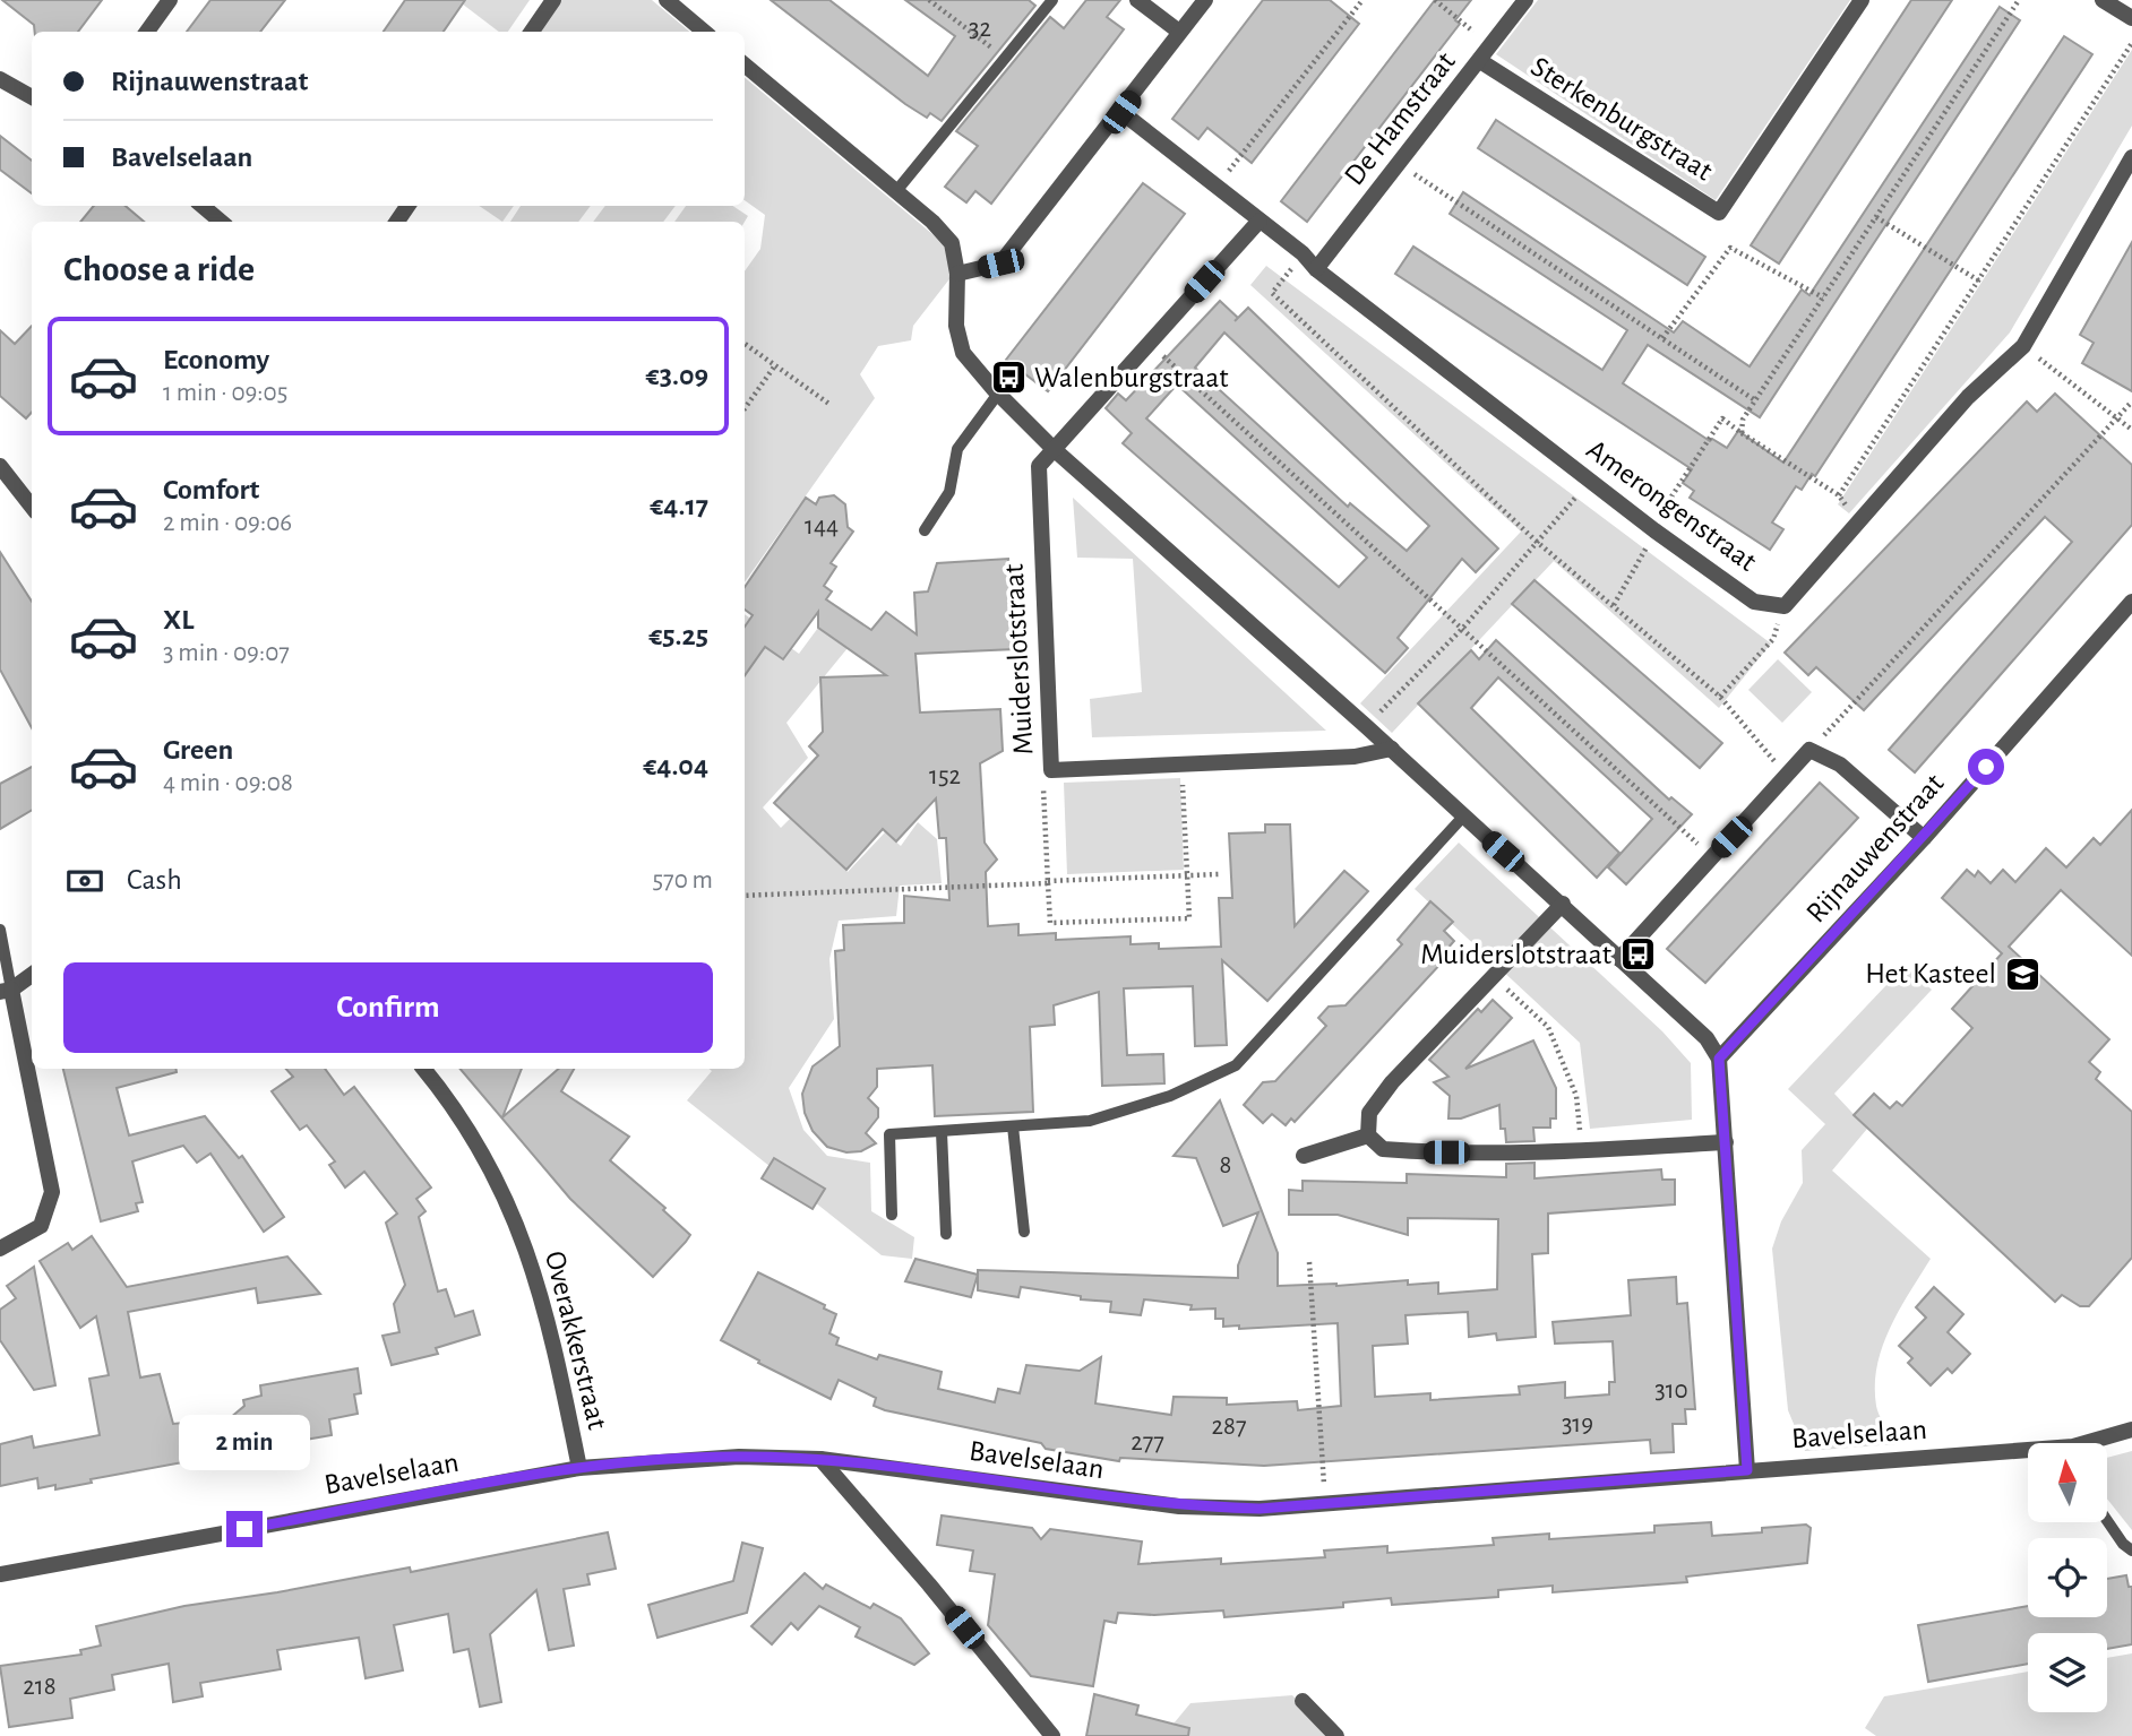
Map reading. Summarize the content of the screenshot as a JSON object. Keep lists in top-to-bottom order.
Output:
{
  "streets": {
    "street": [
      "De Hamstraat",
      "Sterkenburgstraat",
      "Amerongenstraat",
      "Muiderslotstraat",
      "Rijnauwenstraat",
      "Overakkerstraat",
      "Bavelselaan"
    ]
  },
  "crossings": [
    ["De Hamstraat", "Sterkenburgstraat"],
    ["De Hamstraat", "Amerongenstraat"],
    ["Amerongenstraat", "Muiderslotstraat"],
    ["Overakkerstraat", "Bavelselaan"]
  ],
  "places": {
    "bus stop": ["Walenburgstraat", "Muiderslotstraat"],
    "school or university": ["Het Kasteel"]
  },
  "house_numbers": [
    "32",
    "144",
    "152",
    "8",
    "310",
    "319",
    "287",
    "277",
    "218"
  ],
  "north": "top",
  "page": {
    "banner": ["Rijnauwenstraat", "Bavelselaan"],
    "heading": "Choose a ride",
    "list": [
      {
        "name": "Economy",
        "note": "1 min · 09:05",
        "value": "€3.09"
      },
      {
        "name": "Comfort",
        "note": "2 min · 09:06",
        "value": "€4.17"
      },
      {
        "name": "XL",
        "note": "3 min · 09:07",
        "value": "€5.25"
      },
      {
        "name": "Green",
        "note": "4 min · 09:08",
        "value": "€4.04"
      }
    ],
    "pay": ["Cash", "570 m"],
    "buttons": "Confirm",
    "bubble": "2 min"
  }
}
